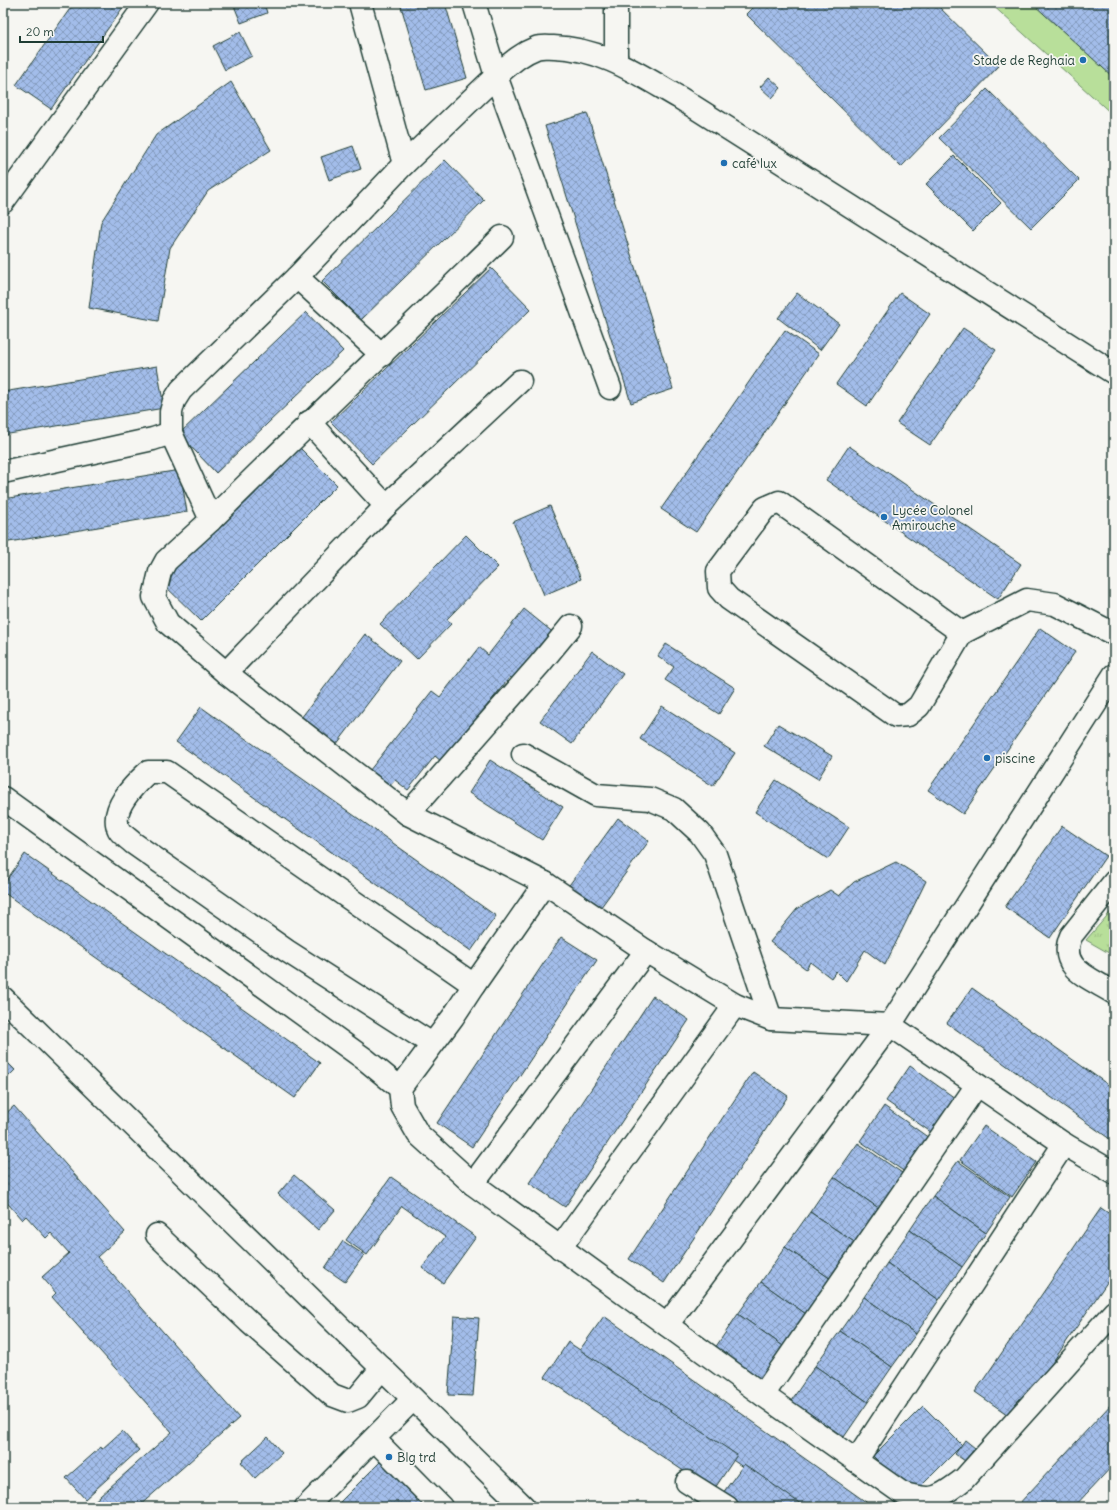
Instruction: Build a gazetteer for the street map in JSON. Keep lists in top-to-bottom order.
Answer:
{
  "places": [
    "Stade de Reghaia",
    "café lux",
    "Lycée Colonel Amirouche",
    "piscine",
    "Blg trd"
  ],
  "scale_bar": "20 m"
}
